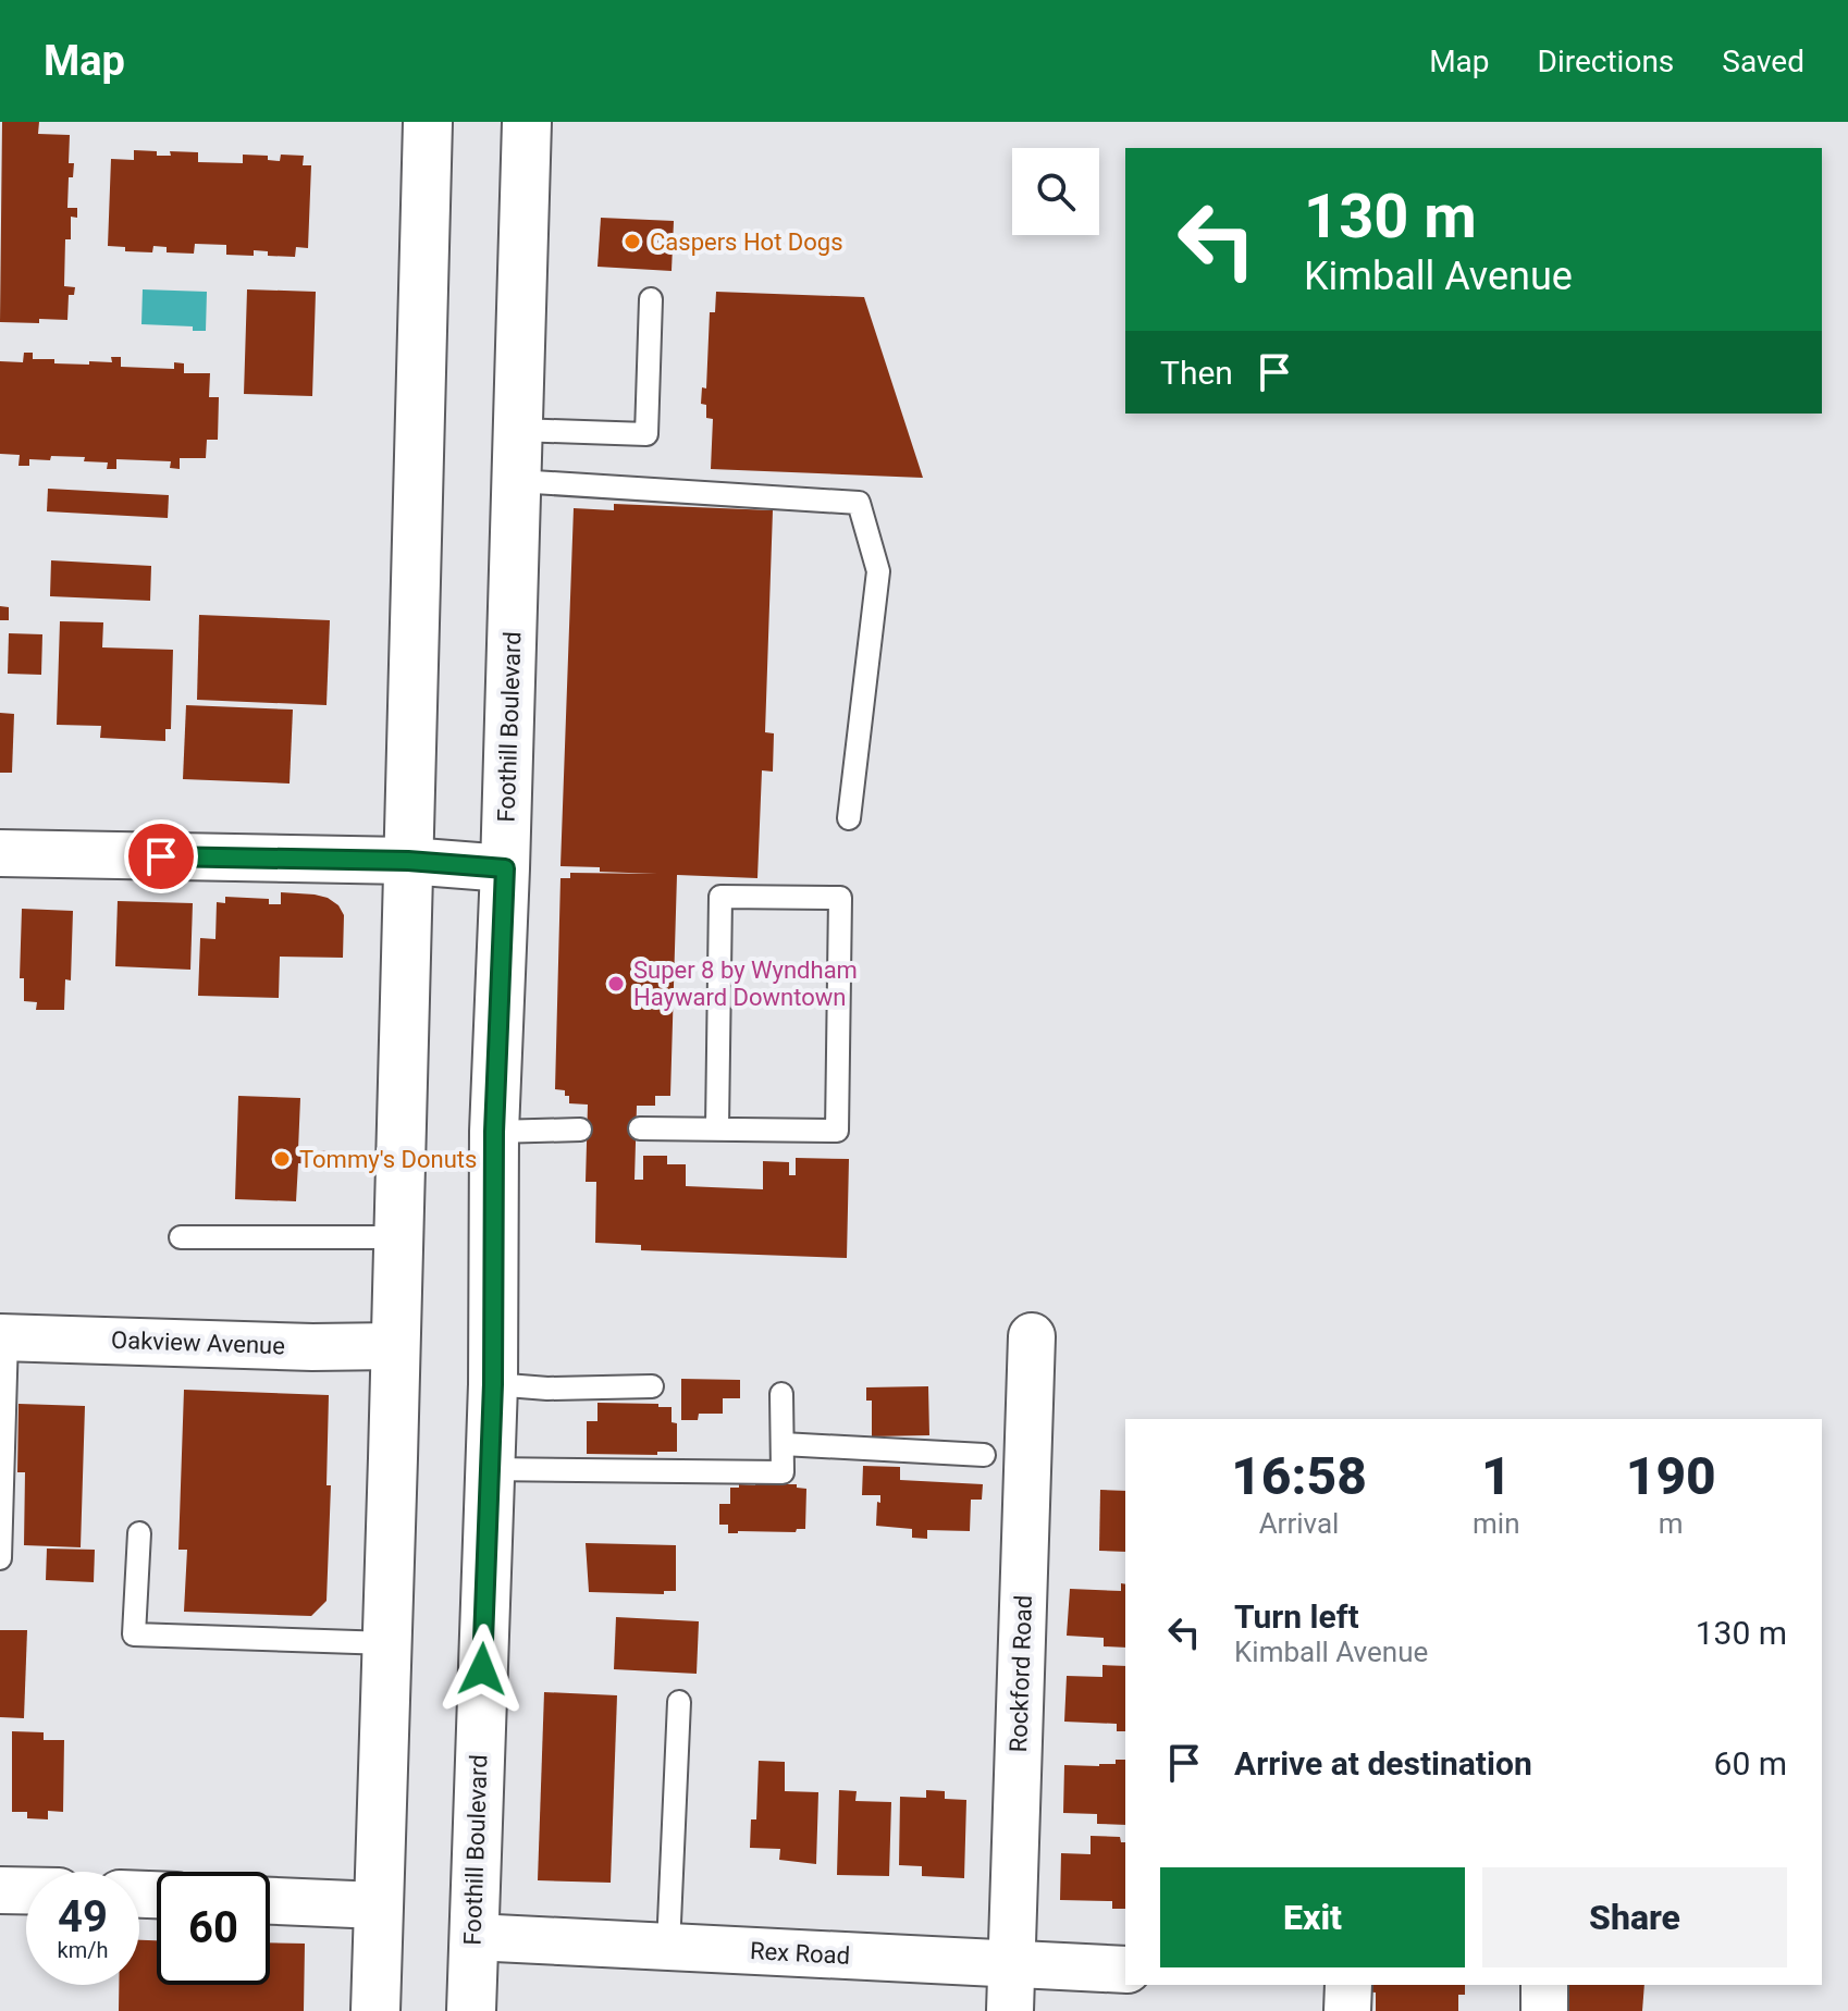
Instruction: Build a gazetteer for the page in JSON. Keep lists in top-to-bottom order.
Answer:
{
  "streets": {
    "main road": ["Foothill Boulevard"],
    "street": ["Oakview Avenue", "Rockford Road", "Rex Road"]
  },
  "crossings": [
    ["Foothill Boulevard", "Rex Road"],
    ["Rockford Road", "Rex Road"]
  ],
  "places": ["Caspers Hot Dogs", "Super 8 by Wyndham Hayward Downtown", "Tommy's Donuts"],
  "page": {
    "header": "Map",
    "nav": ["Map", "Directions", "Saved"],
    "turn": ["130 m", "Kimball Avenue"],
    "then": "Then",
    "eta": [
      "16:58",
      "Arrival",
      "1",
      "min",
      "190",
      "m"
    ],
    "list": [
      {
        "name": "Turn left",
        "note": "Kimball Avenue",
        "value": "130 m"
      },
      {
        "name": "Arrive at destination",
        "value": "60 m"
      }
    ],
    "buttons": ["Exit", "Share"],
    "speed": "49 km/h",
    "limit": "60"
  }
}
